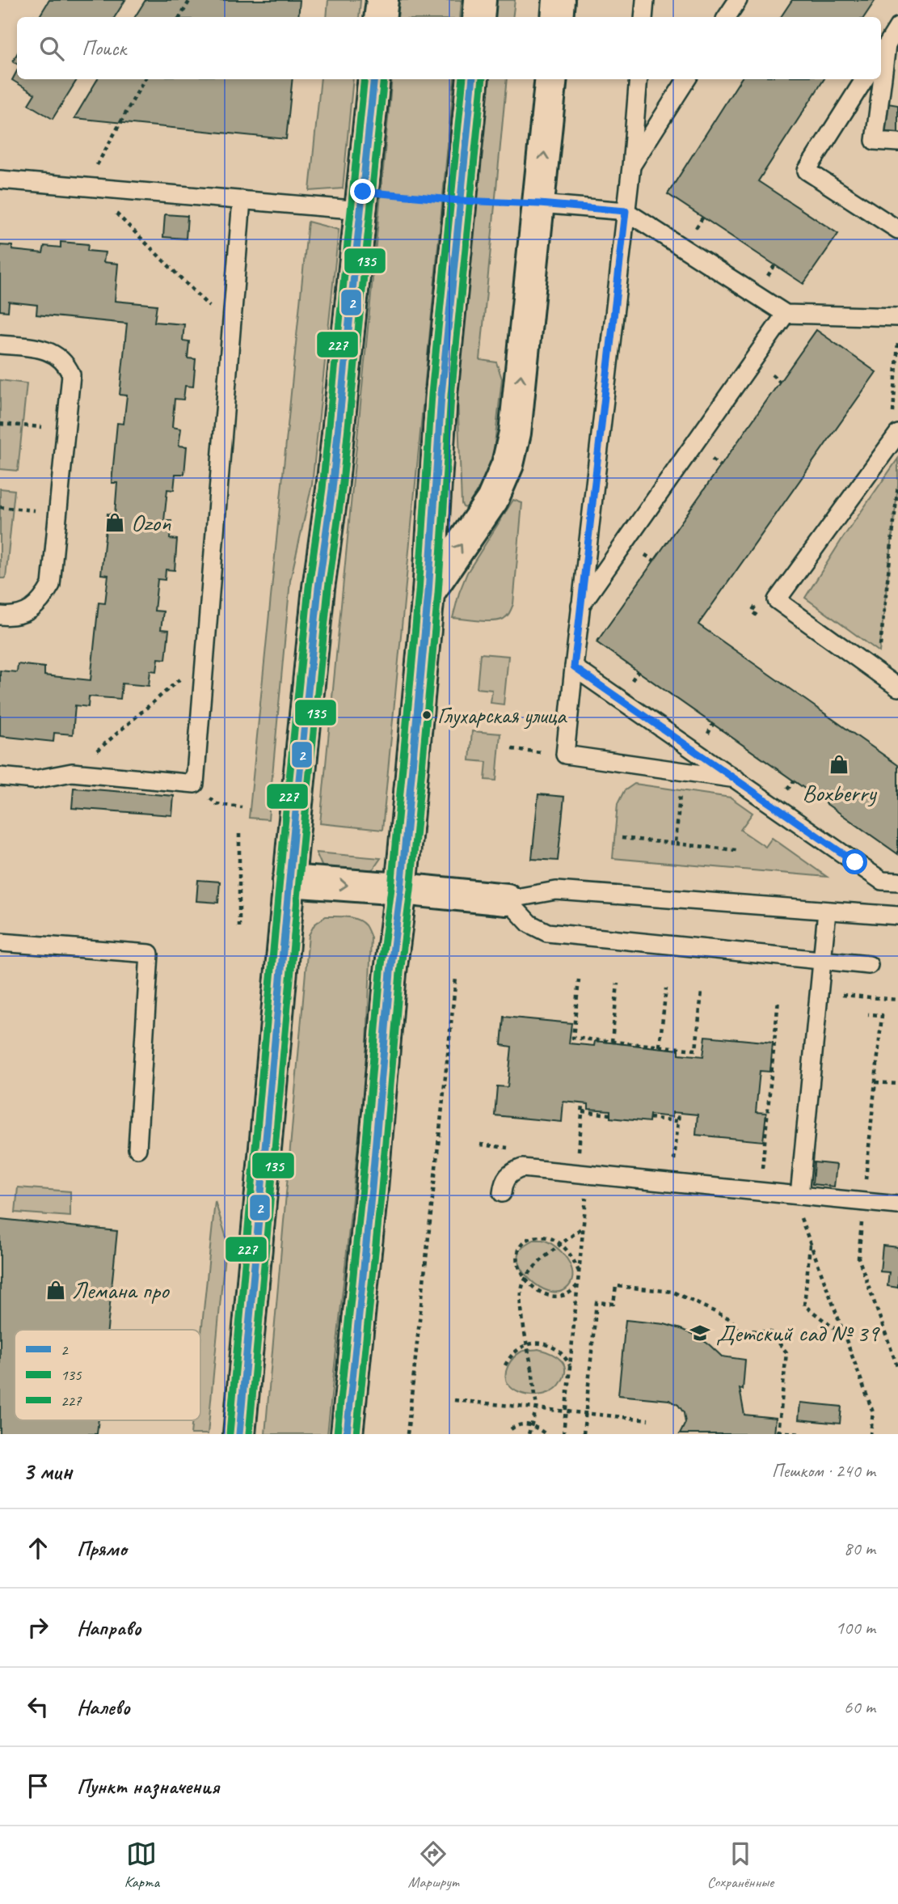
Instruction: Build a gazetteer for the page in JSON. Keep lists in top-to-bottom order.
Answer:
{
  "places": {
    "shop": ["Ozon", "Boxberry", "Лемана про"],
    "other": ["Глухарская улица"],
    "school or university": ["Детский сад № 39"]
  },
  "lines": ["transit line 2", "transit line 135", "transit line 227"],
  "legend": ["2", "135", "227"],
  "page": {
    "search": "Поиск",
    "heading": ["3 мин", "Пешком · 240 m"],
    "list": [
      ["Прямо", "80 m"],
      ["Направо", "100 m"],
      ["Налево", "60 m"],
      "Пункт назначения"
    ],
    "nav": ["Карта", "Маршрут", "Сохранённые"]
  }
}
